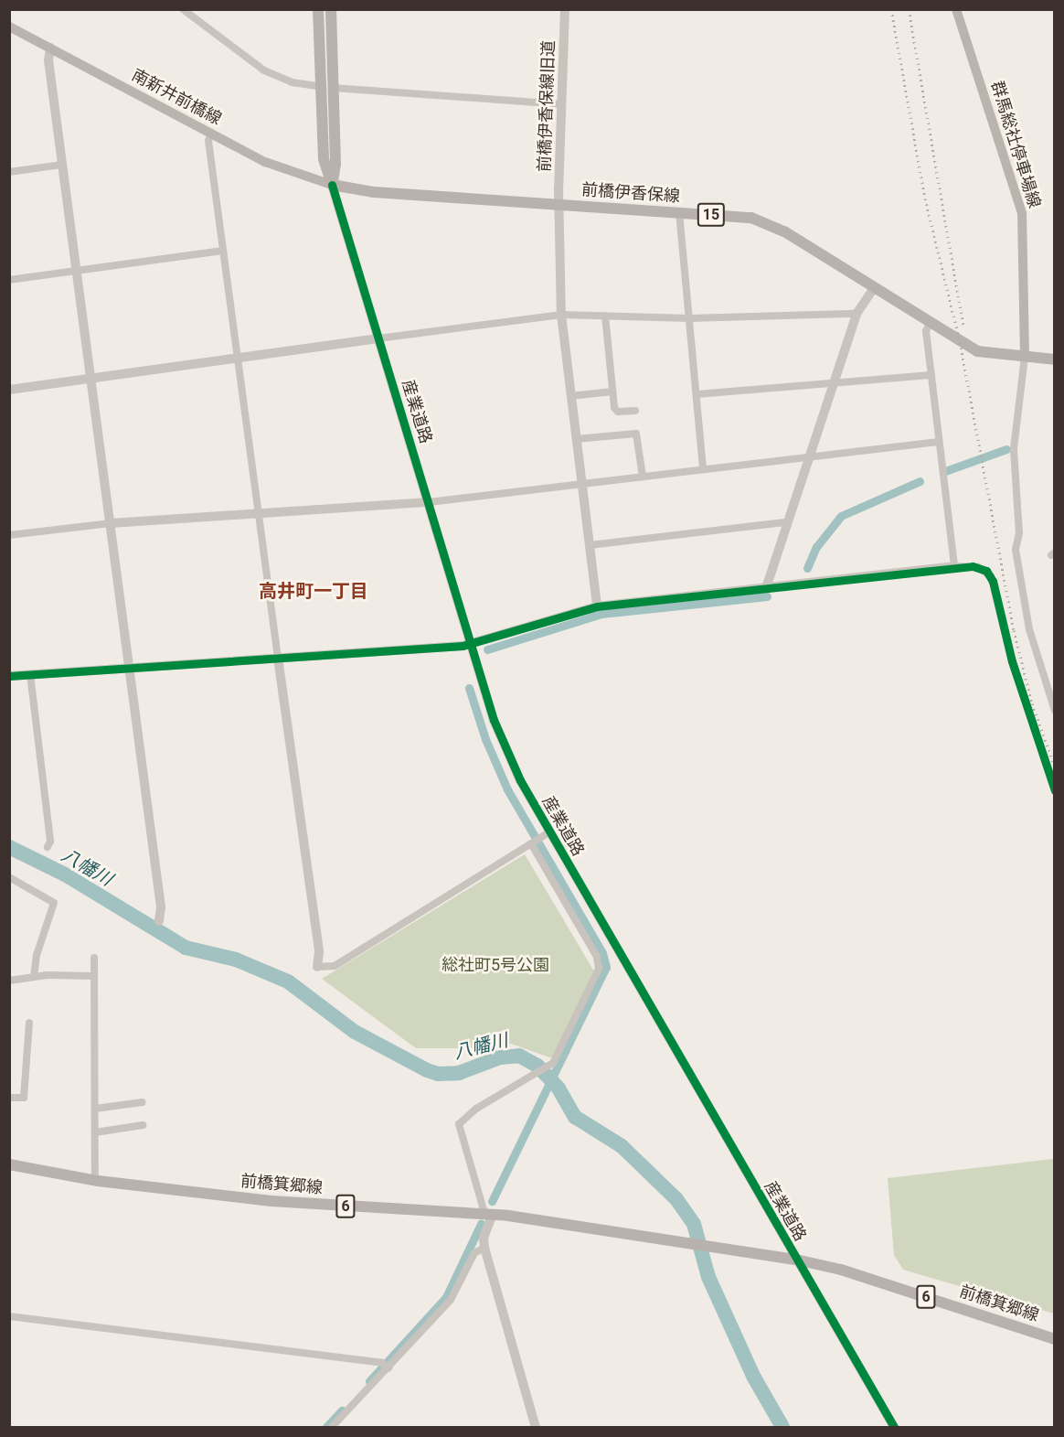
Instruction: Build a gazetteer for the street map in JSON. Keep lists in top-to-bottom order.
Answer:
{
  "streets": {
    "main road": [
      "南新井前橋線",
      "群馬総社停車場線",
      "前橋伊香保線",
      "15",
      "前橋箕郷線",
      "6"
    ],
    "street": ["前橋伊香保線旧道", "産業道路"]
  },
  "crossings": [
    ["南新井前橋線", "前橋伊香保線"],
    ["南新井前橋線", "産業道路"],
    ["前橋伊香保線旧道", "前橋伊香保線"],
    ["群馬総社停車場線", "前橋伊香保線"],
    ["前橋伊香保線", "産業道路"],
    ["産業道路", "前橋箕郷線"]
  ],
  "districts": ["高井町一丁目"],
  "water": ["八幡川"],
  "parks": ["総社町5号公園"]
}
